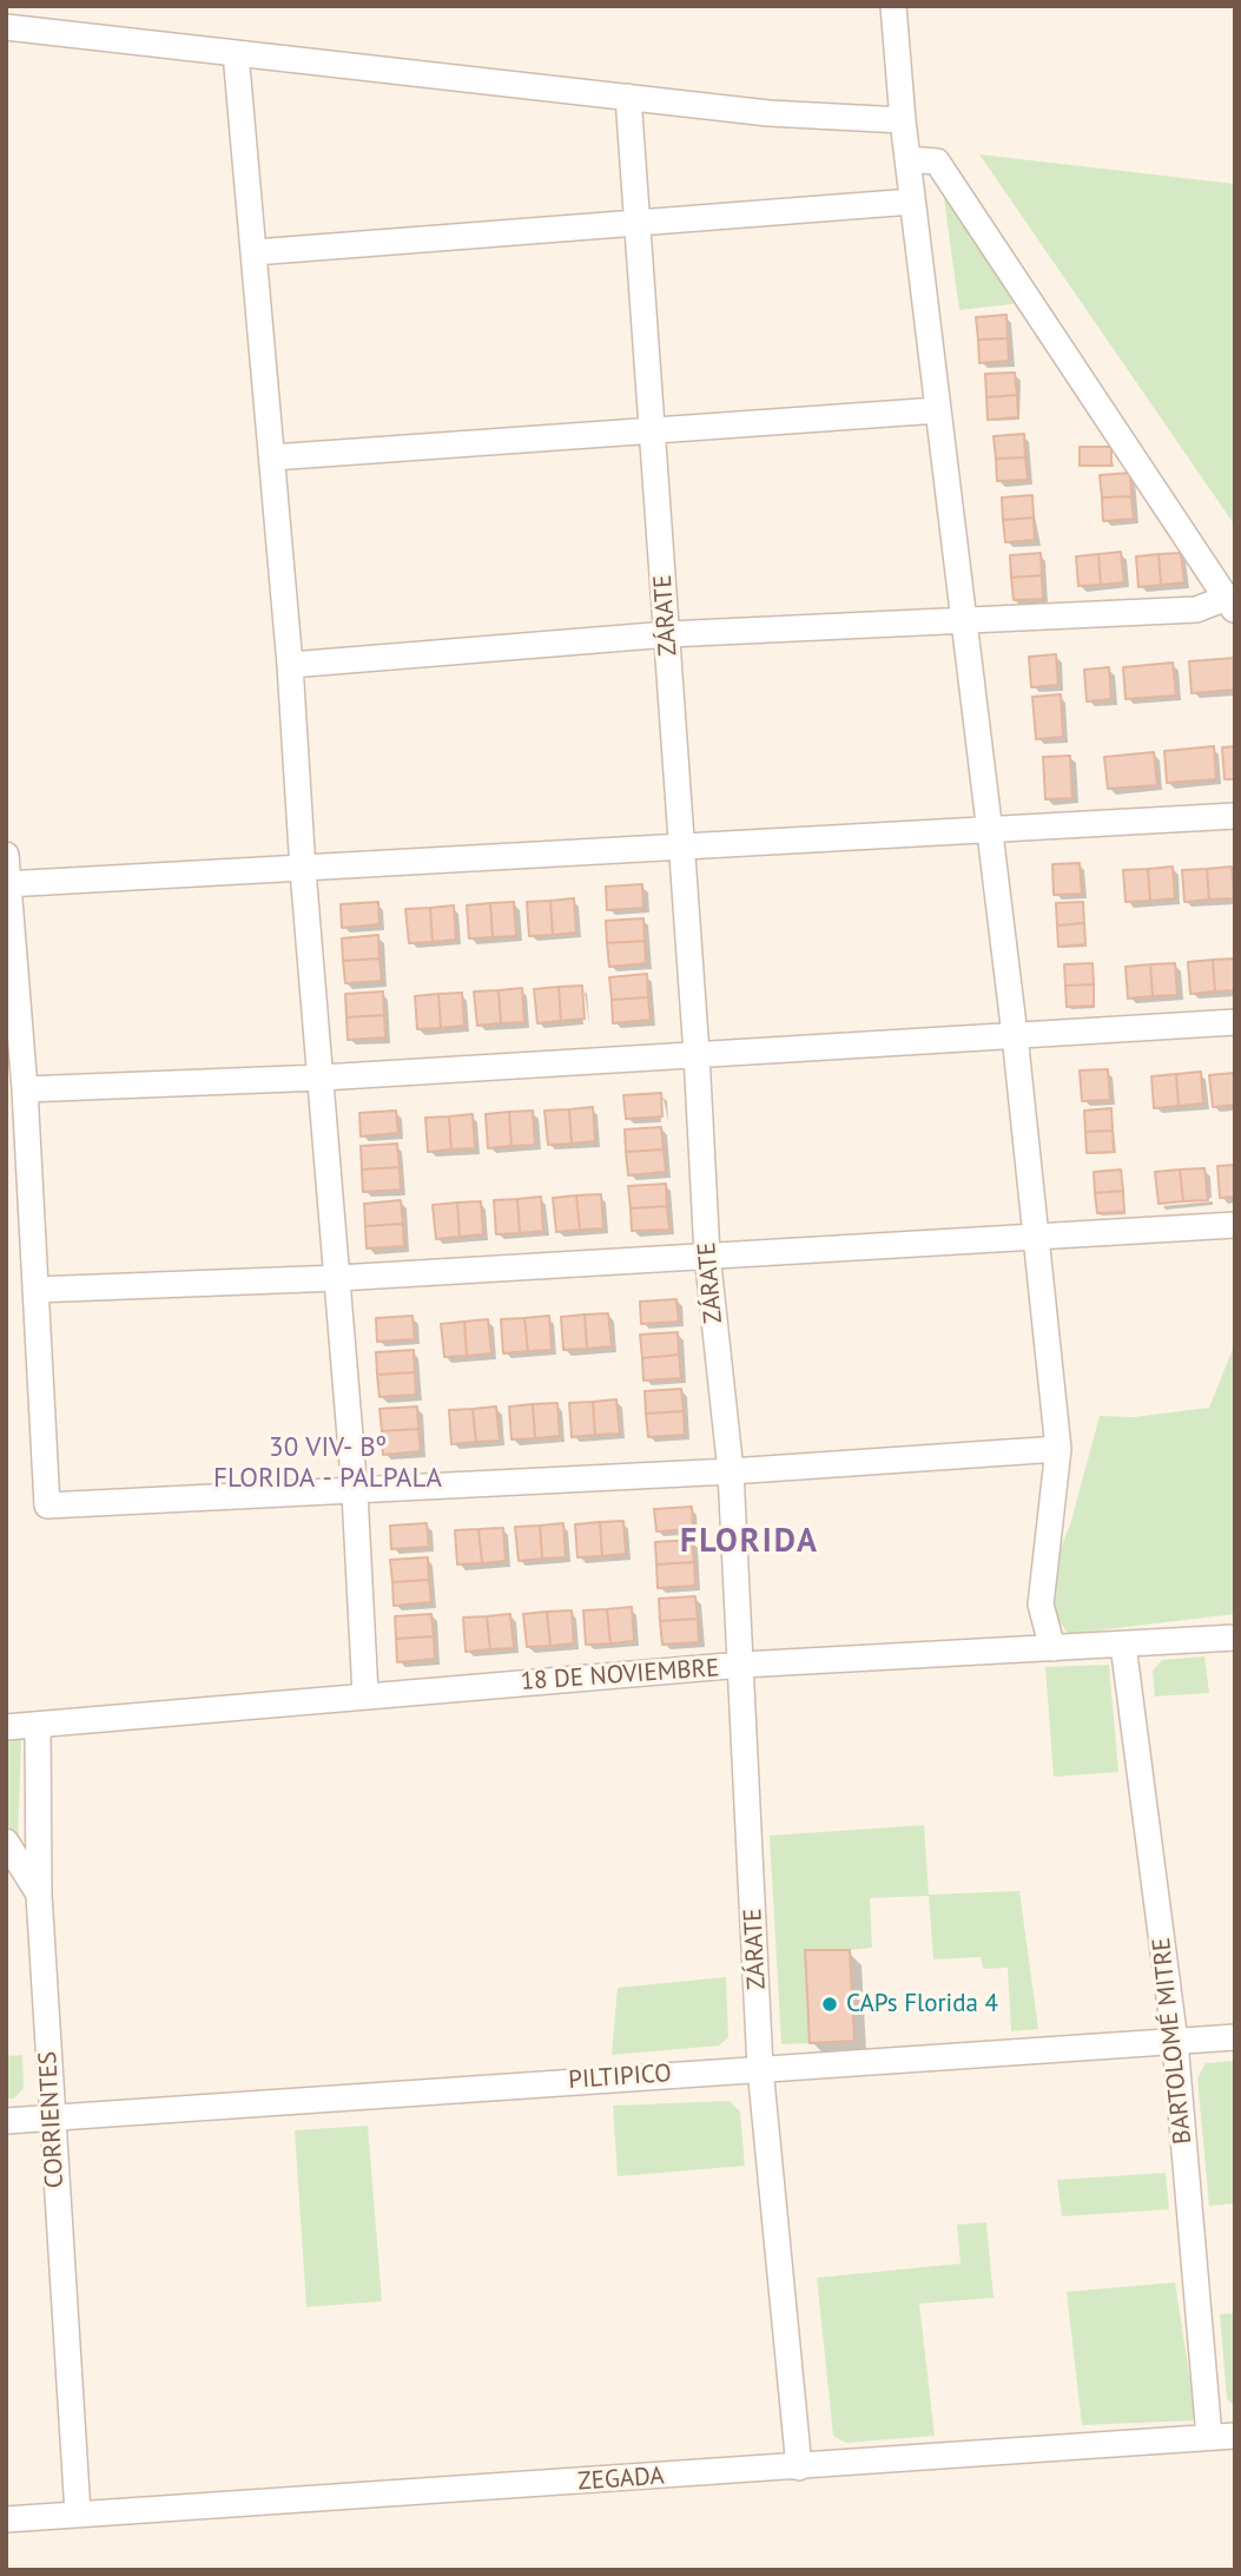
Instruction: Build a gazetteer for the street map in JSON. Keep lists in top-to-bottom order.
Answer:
{
  "streets": {
    "street": [
      "ZÁRATE",
      "18 DE NOVIEMBRE",
      "BARTOLOMÉ MITRE",
      "PILTIPICO",
      "CORRIENTES",
      "ZEGADA"
    ]
  },
  "crossings": [
    ["ZÁRATE", "18 DE NOVIEMBRE"],
    ["ZÁRATE", "PILTIPICO"],
    ["ZÁRATE", "ZEGADA"],
    ["18 DE NOVIEMBRE", "BARTOLOMÉ MITRE"],
    ["18 DE NOVIEMBRE", "CORRIENTES"],
    ["BARTOLOMÉ MITRE", "PILTIPICO"],
    ["BARTOLOMÉ MITRE", "ZEGADA"],
    ["PILTIPICO", "CORRIENTES"],
    ["CORRIENTES", "ZEGADA"]
  ],
  "districts": ["30 VIV- Bº FLORIDA - PALPALA", "FLORIDA"],
  "places": ["CAPs Florida 4"]
}
